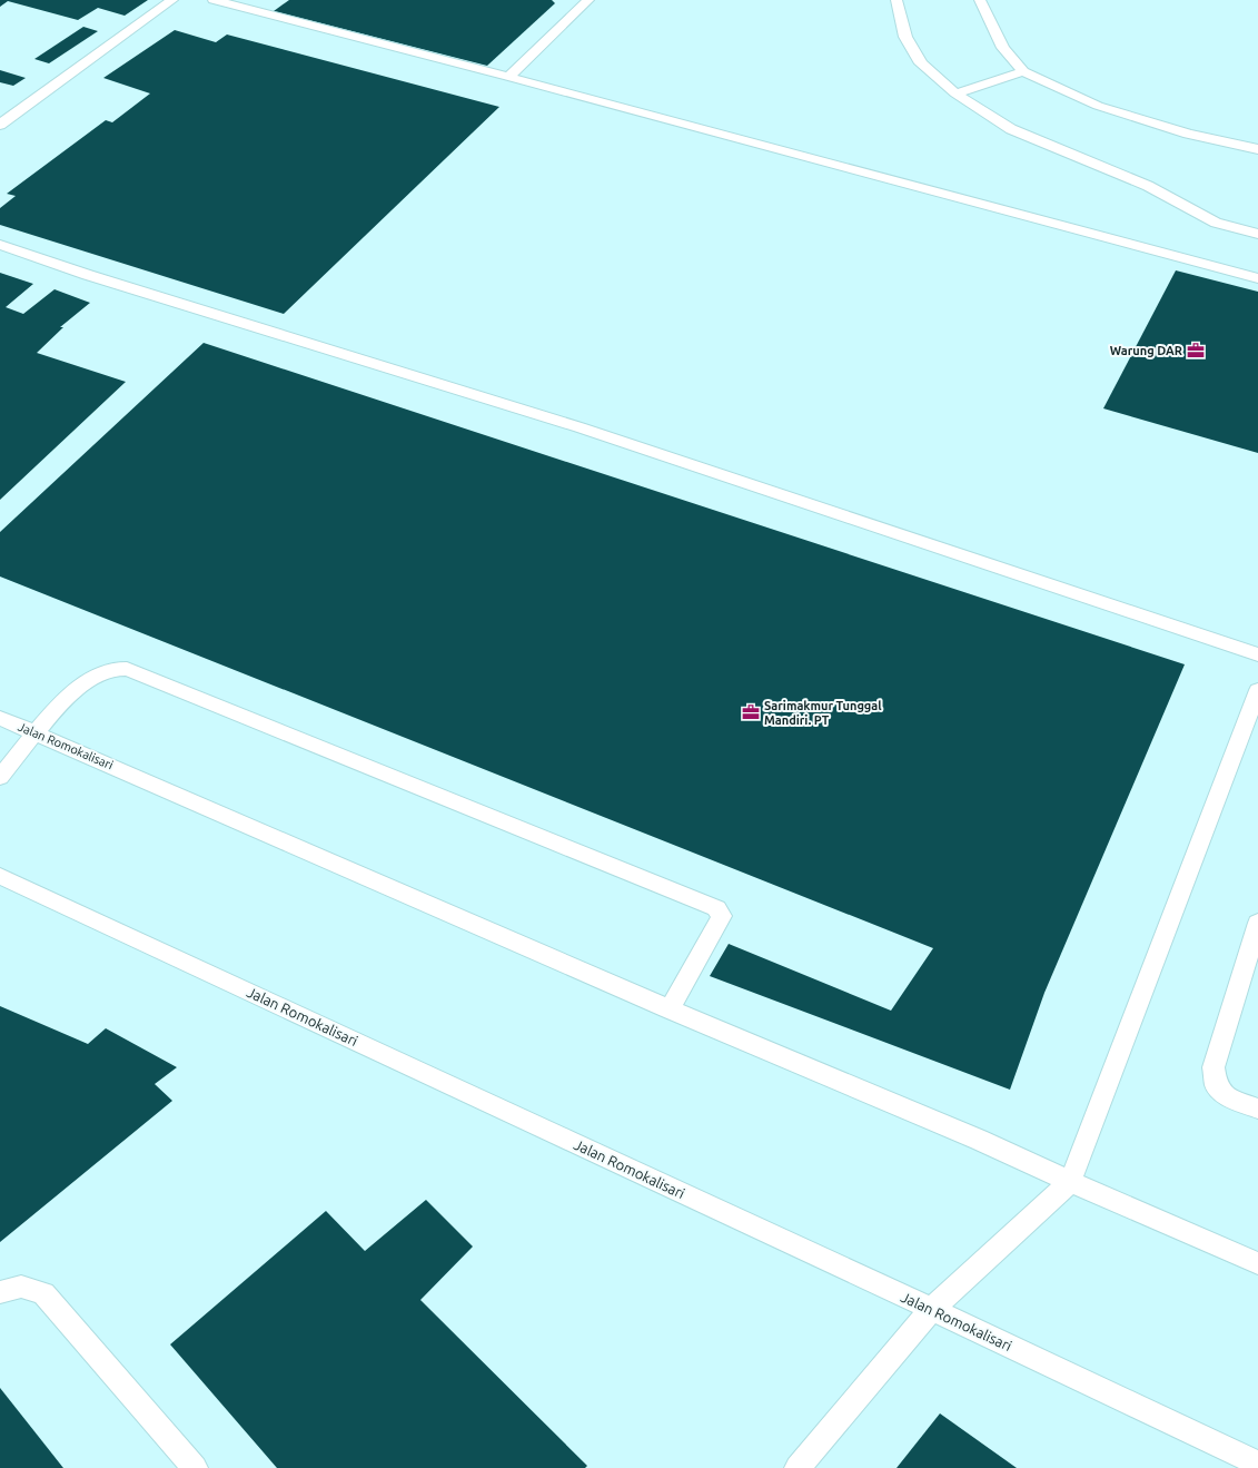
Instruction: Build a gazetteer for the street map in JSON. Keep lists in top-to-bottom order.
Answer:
{
  "streets": {
    "lane": ["Jalan Romokalisari"]
  },
  "places": {
    "office": ["Warung DAR", "Sarimakmur Tunggal Mandiri. PT"]
  }
}
